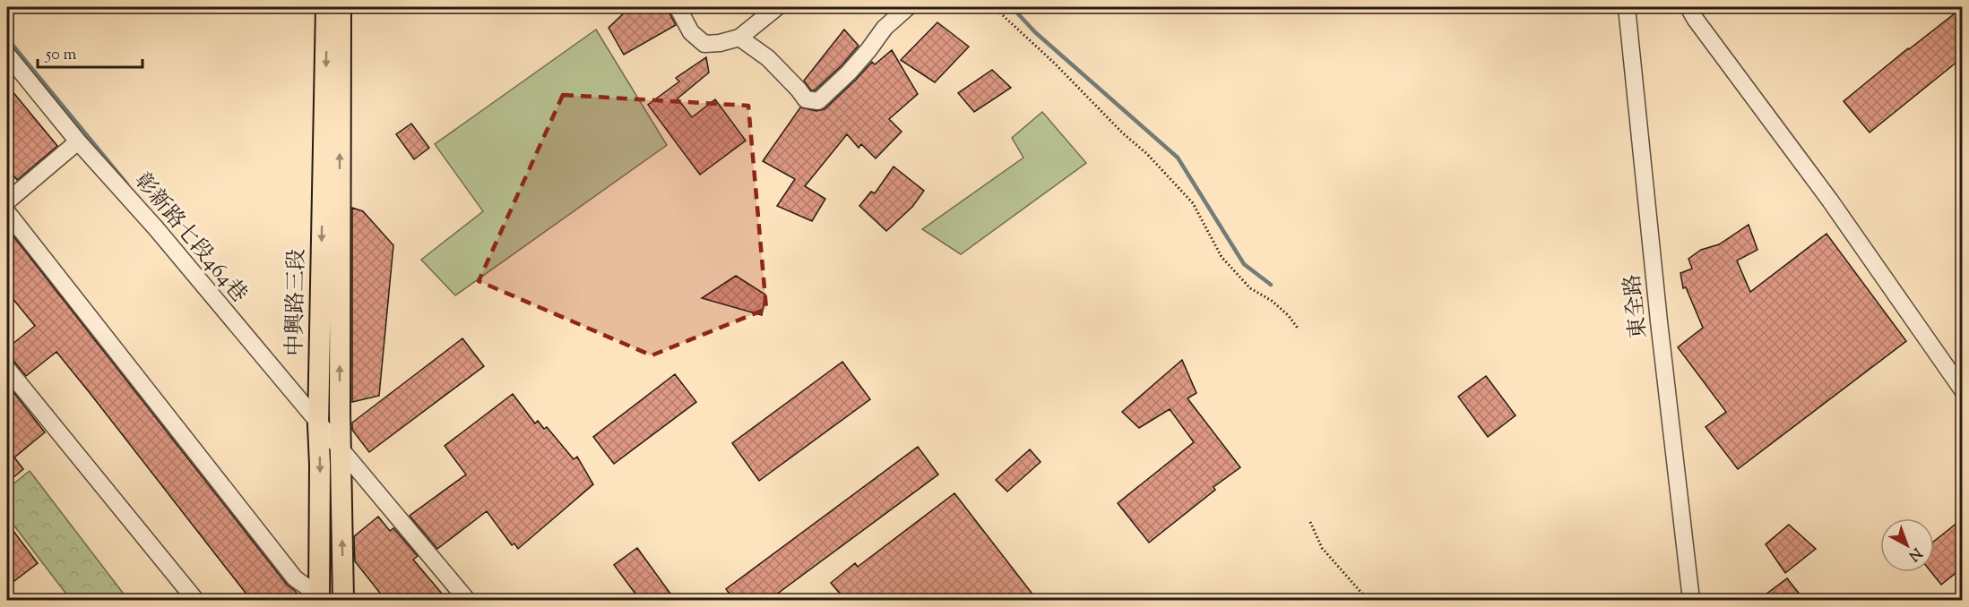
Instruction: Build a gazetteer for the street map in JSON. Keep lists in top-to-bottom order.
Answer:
{
  "streets": {
    "main road": ["中興路三段"],
    "street": ["彰新路七段464巷", "東全路"]
  },
  "crossings": [
    ["彰新路七段464巷", "中興路三段"]
  ],
  "scale_bar": "50 m",
  "north": "bottom right"
}
